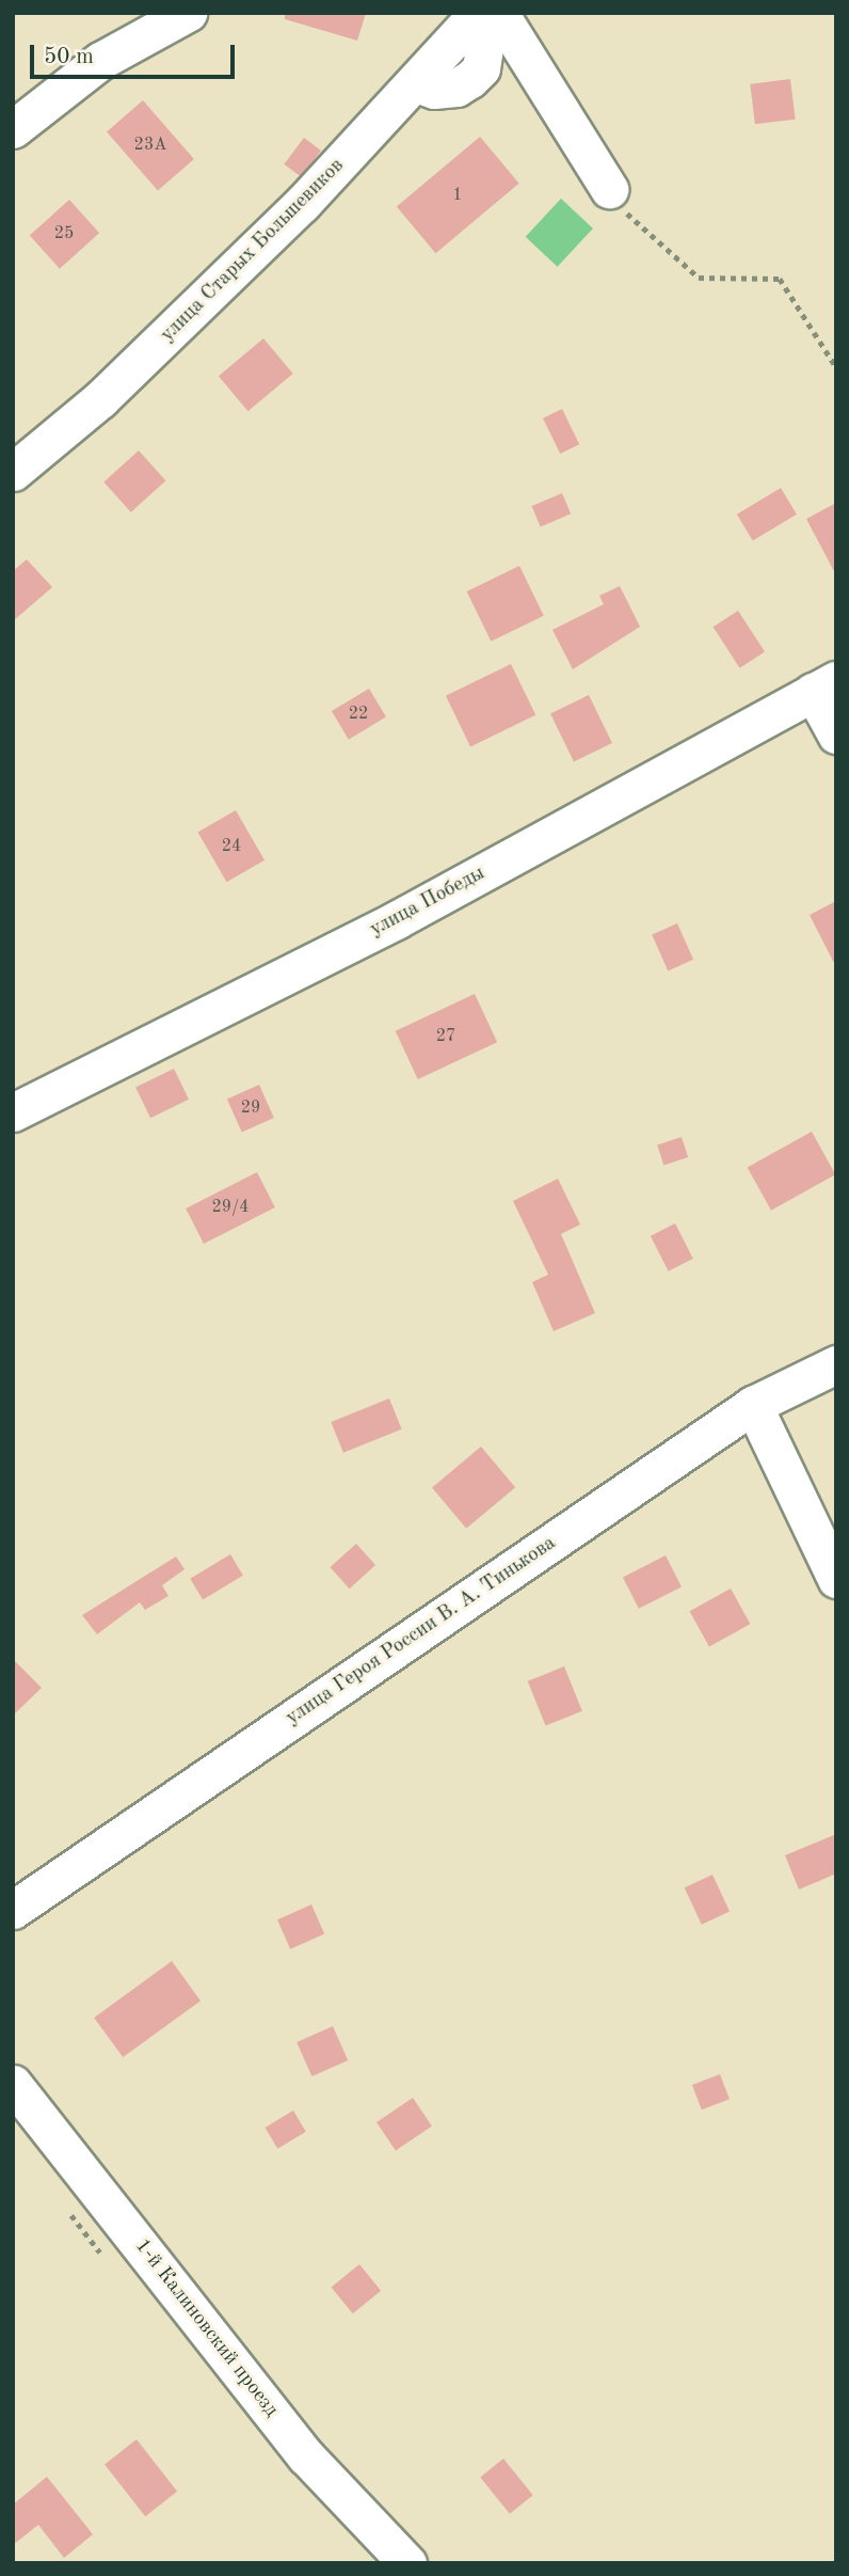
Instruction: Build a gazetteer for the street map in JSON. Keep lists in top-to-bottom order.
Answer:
{
  "streets": {
    "street": [
      "улица Старых Большевиков",
      "улица Победы",
      "улица Героя России В. А. Тинькова",
      "1-й Калиновский проезд"
    ]
  },
  "house_numbers": [
    "23А",
    "1",
    "25",
    "22",
    "24",
    "27",
    "29",
    "29/4"
  ],
  "scale_bar": "50 m"
}
